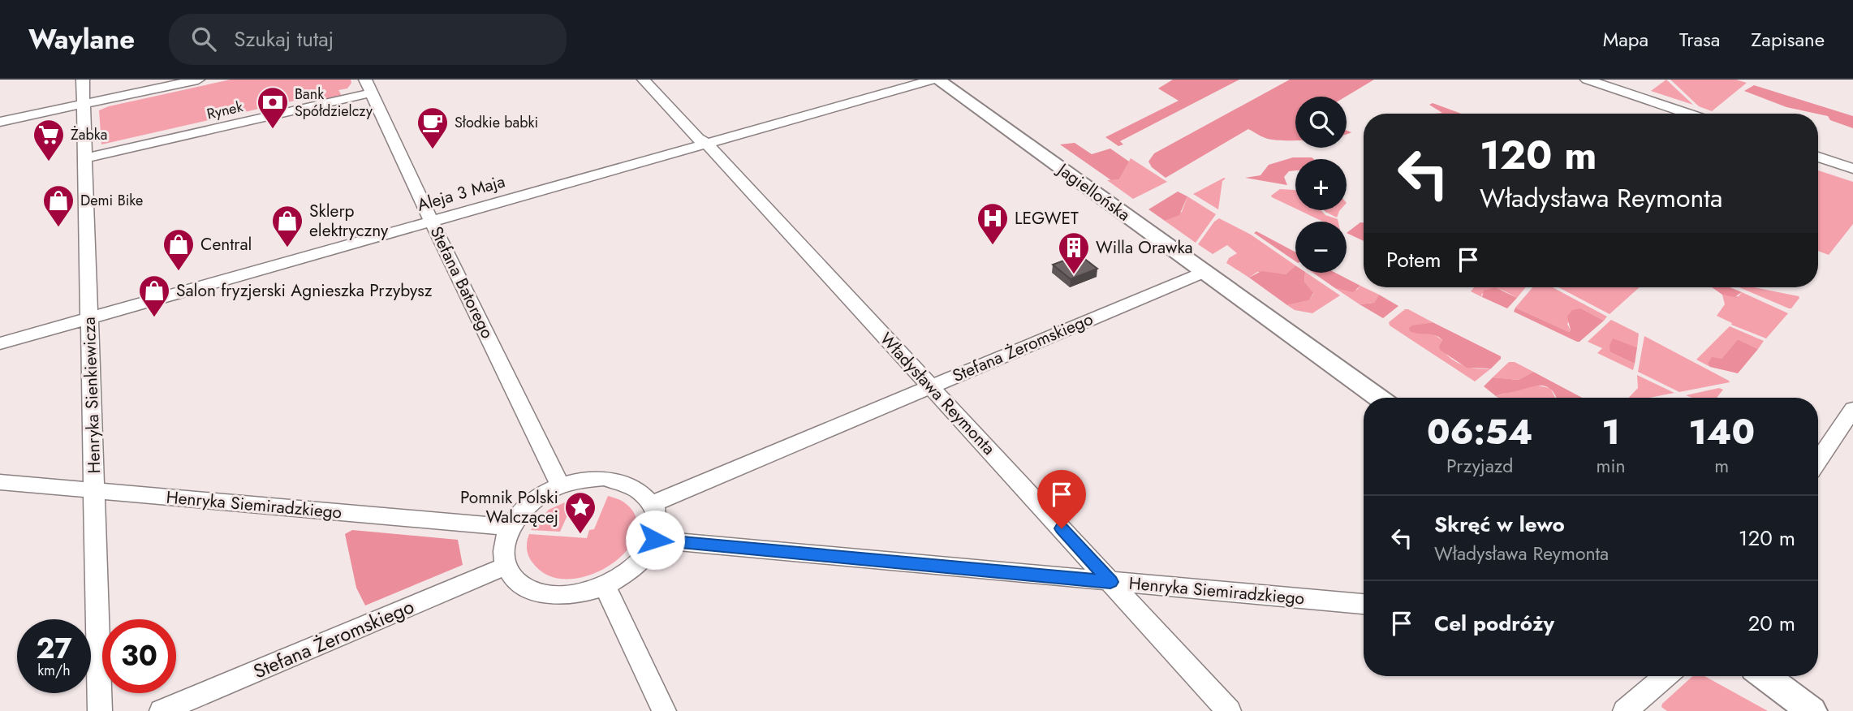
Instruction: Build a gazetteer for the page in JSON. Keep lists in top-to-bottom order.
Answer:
{
  "streets": {
    "street": [
      "Rynek",
      "Jagiellońska",
      "Aleja 3 Maja",
      "Stefana Batorego",
      "Stefana Żeromskiego",
      "Władysława Reymonta",
      "Henryka Sienkiewicza",
      "Henryka Siemiradzkiego"
    ]
  },
  "crossings": [
    ["Rynek", "Stefana Batorego"],
    ["Rynek", "Henryka Sienkiewicza"],
    ["Jagiellońska", "Stefana Żeromskiego"],
    ["Aleja 3 Maja", "Stefana Batorego"],
    ["Aleja 3 Maja", "Władysława Reymonta"],
    ["Aleja 3 Maja", "Henryka Sienkiewicza"],
    ["Stefana Batorego", "Stefana Żeromskiego"],
    ["Stefana Batorego", "Henryka Siemiradzkiego"],
    ["Stefana Żeromskiego", "Władysława Reymonta"],
    ["Stefana Żeromskiego", "Henryka Siemiradzkiego"],
    ["Władysława Reymonta", "Henryka Siemiradzkiego"],
    ["Henryka Sienkiewicza", "Henryka Siemiradzkiego"]
  ],
  "places": {
    "bank": ["Bank Spółdzielczy"],
    "cafe": ["Słodkie babki"],
    "supermarket": ["Żabka"],
    "shop": [
      "Demi Bike",
      "Sklerp elektryczny",
      "Central",
      "Salon fryzjerski Agnieszka Przybysz"
    ],
    "hospital": ["LEGWET"],
    "building": ["Willa Orawka"],
    "place": ["Pomnik Polski Walczącej"]
  },
  "page": {
    "header": "Waylane",
    "search": "Szukaj tutaj",
    "nav": ["Mapa", "Trasa", "Zapisane"],
    "map_buttons": ["+", "−"],
    "turn": ["120 m", "Władysława Reymonta"],
    "then": "Potem",
    "eta": [
      "06:54",
      "Przyjazd",
      "1",
      "min",
      "140",
      "m"
    ],
    "list": [
      {
        "name": "Skręć w lewo",
        "note": "Władysława Reymonta",
        "value": "120 m"
      },
      {
        "name": "Cel podróży",
        "value": "20 m"
      }
    ],
    "speed": "27 km/h",
    "limit": "30"
  }
}
